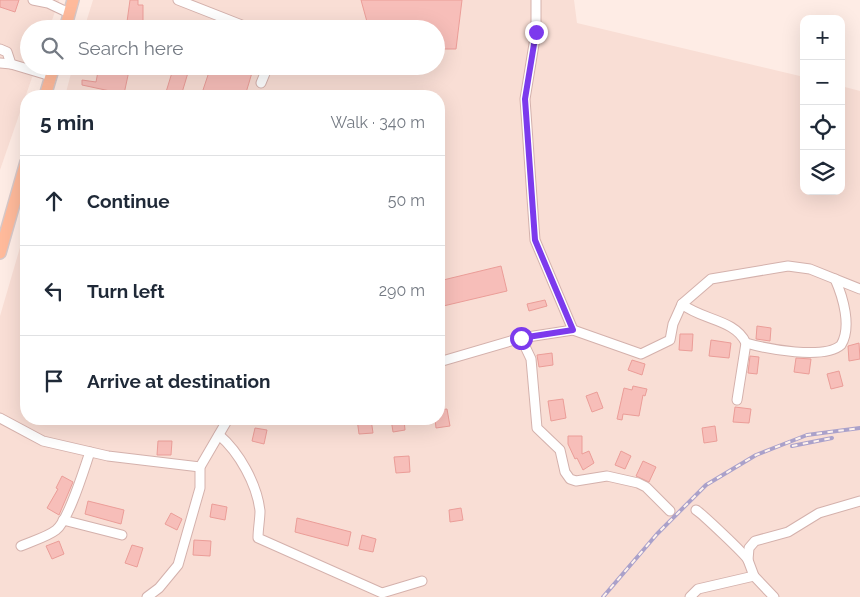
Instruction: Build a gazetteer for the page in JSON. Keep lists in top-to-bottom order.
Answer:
{
  "page": {
    "map_buttons": ["+", "−"],
    "search": "Search here",
    "heading": ["5 min", "Walk · 340 m"],
    "list": [
      ["Continue", "50 m"],
      ["Turn left", "290 m"],
      "Arrive at destination"
    ]
  }
}
